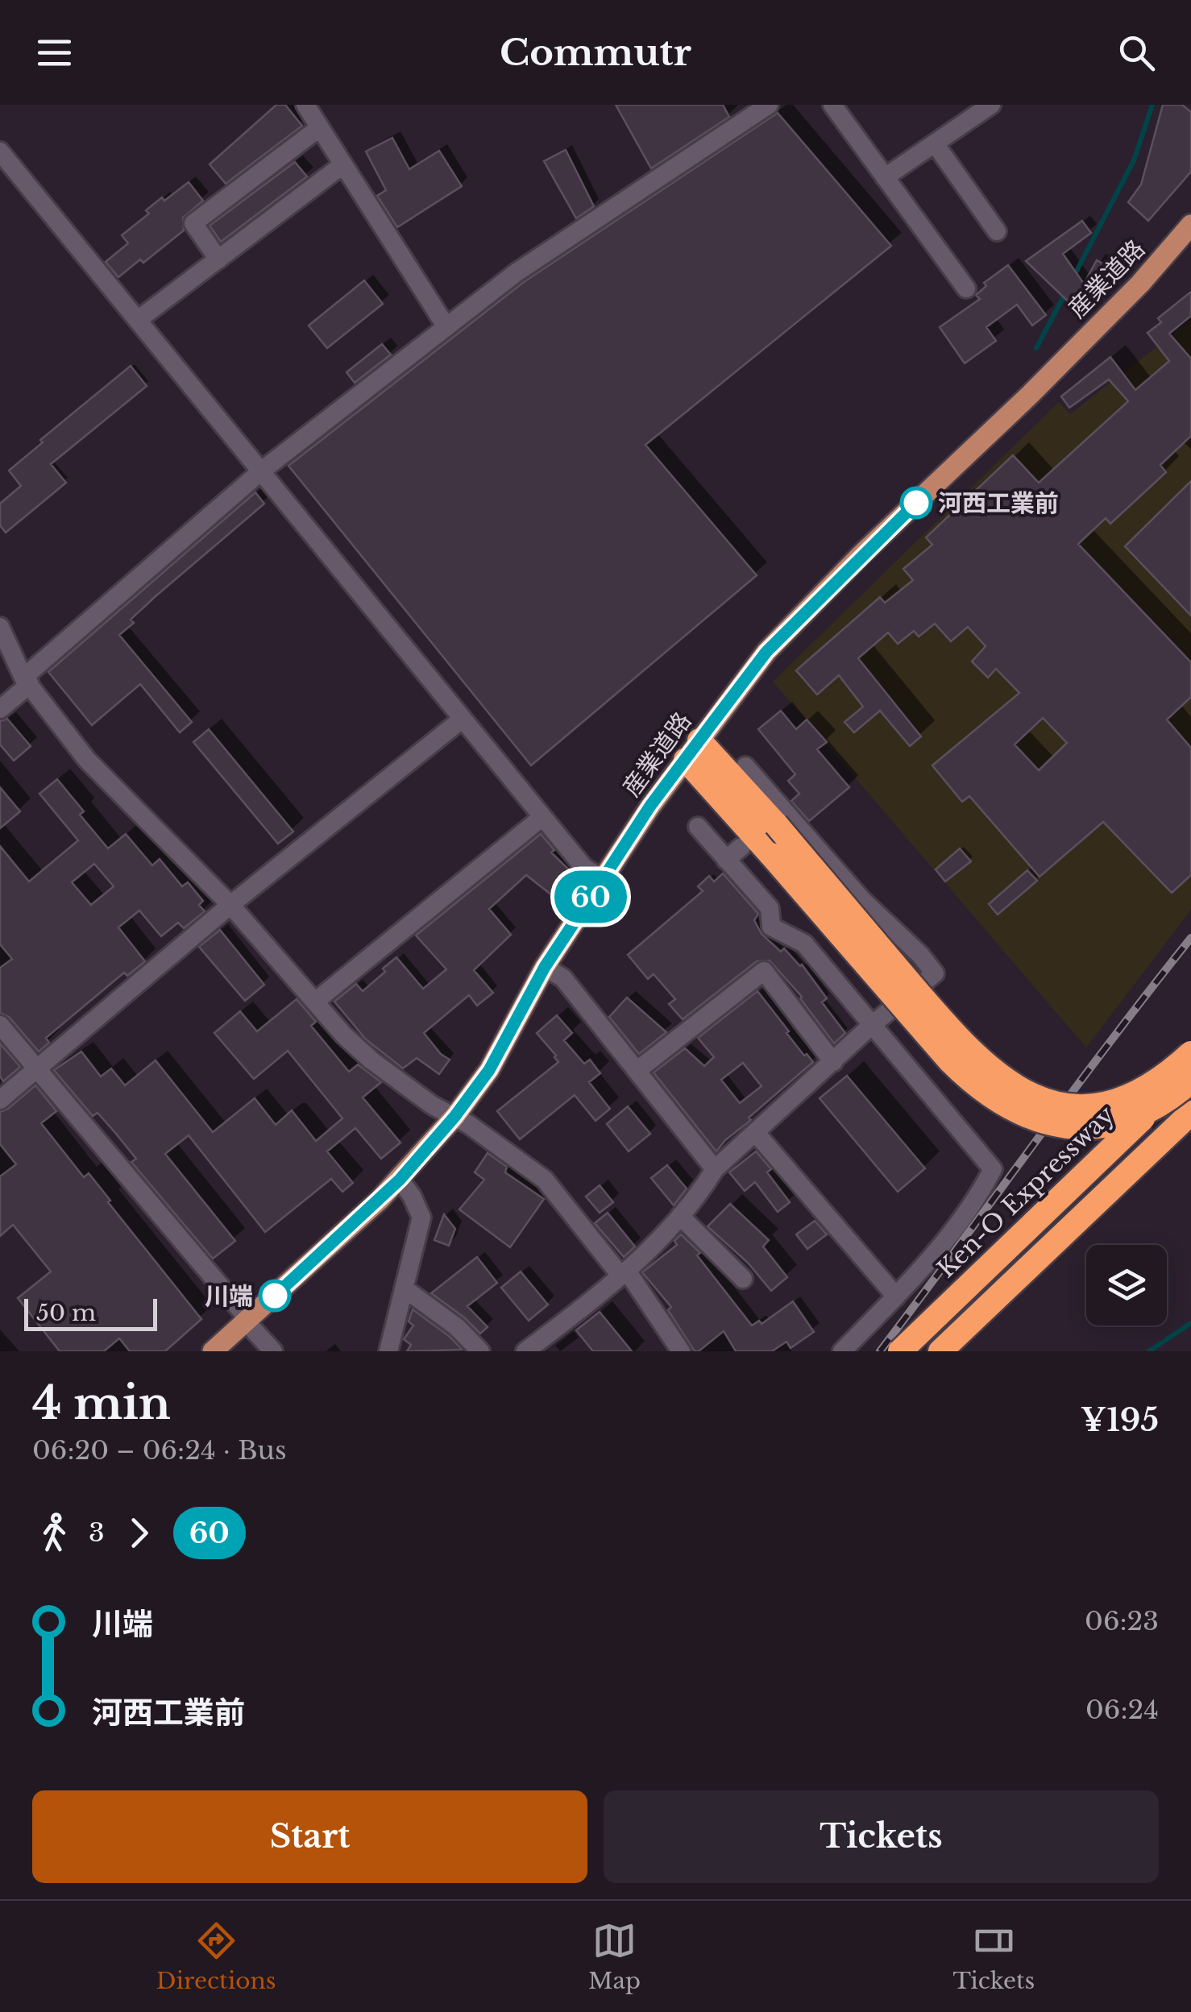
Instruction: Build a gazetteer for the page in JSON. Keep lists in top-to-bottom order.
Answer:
{
  "streets": {
    "highway": ["Ken-O Expressway"],
    "main road": ["産業道路"]
  },
  "places": ["河西工業前", "川端"],
  "lines": ["bus line 60"],
  "scale_bar": "50 m",
  "page": {
    "header": "Commutr",
    "on_map": "60",
    "scale": "50 m",
    "heading": ["4 min", "06:20 – 06:24 · Bus", "¥195"],
    "legs": ["3", "60"],
    "list": [
      {
        "name": "川端",
        "value": "06:23"
      },
      {
        "name": "河西工業前",
        "value": "06:24"
      }
    ],
    "buttons": ["Start", "Tickets"],
    "tabs": ["Directions", "Map", "Tickets"]
  }
}
